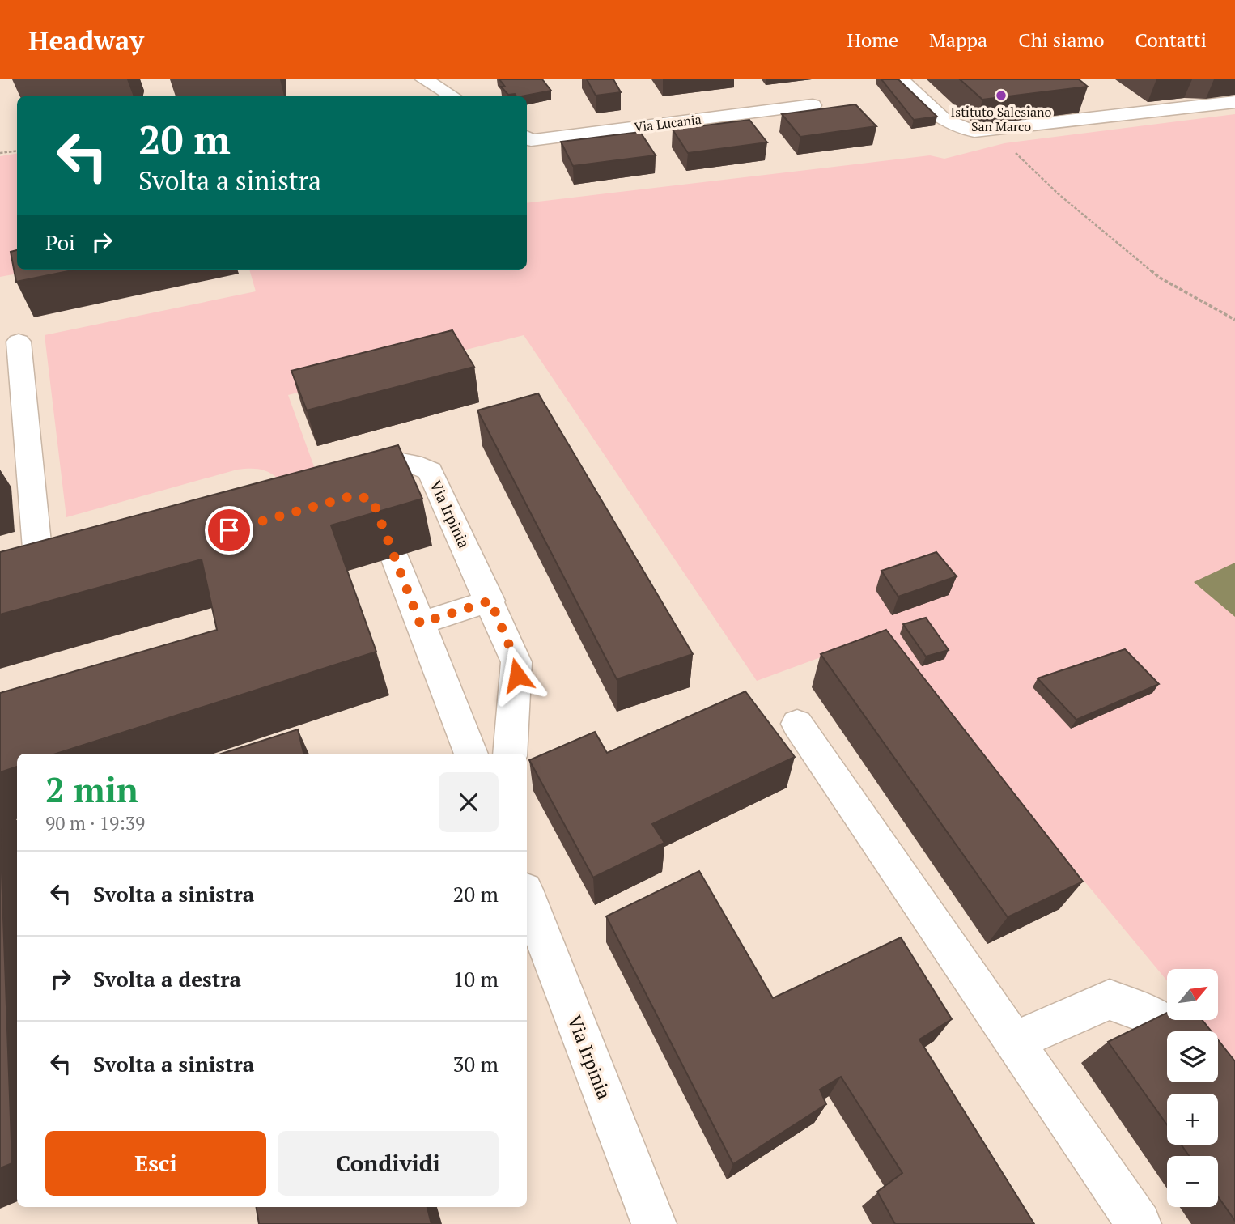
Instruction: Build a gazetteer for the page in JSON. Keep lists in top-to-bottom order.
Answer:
{
  "streets": {
    "street": ["Via Lucania", "Via Irpinia"]
  },
  "places": ["Istituto Salesiano San Marco"],
  "north": "top right",
  "page": {
    "header": "Headway",
    "nav": [
      "Home",
      "Mappa",
      "Chi siamo",
      "Contatti"
    ],
    "turn": ["20 m", "Svolta a sinistra"],
    "then": "Poi",
    "heading": ["2 min", "90 m · 19:39"],
    "list": [
      {
        "name": "Svolta a sinistra",
        "value": "20 m"
      },
      {
        "name": "Svolta a destra",
        "value": "10 m"
      },
      {
        "name": "Svolta a sinistra",
        "value": "30 m"
      }
    ],
    "map_buttons": ["+", "−"],
    "buttons": ["Esci", "Condividi"]
  }
}
